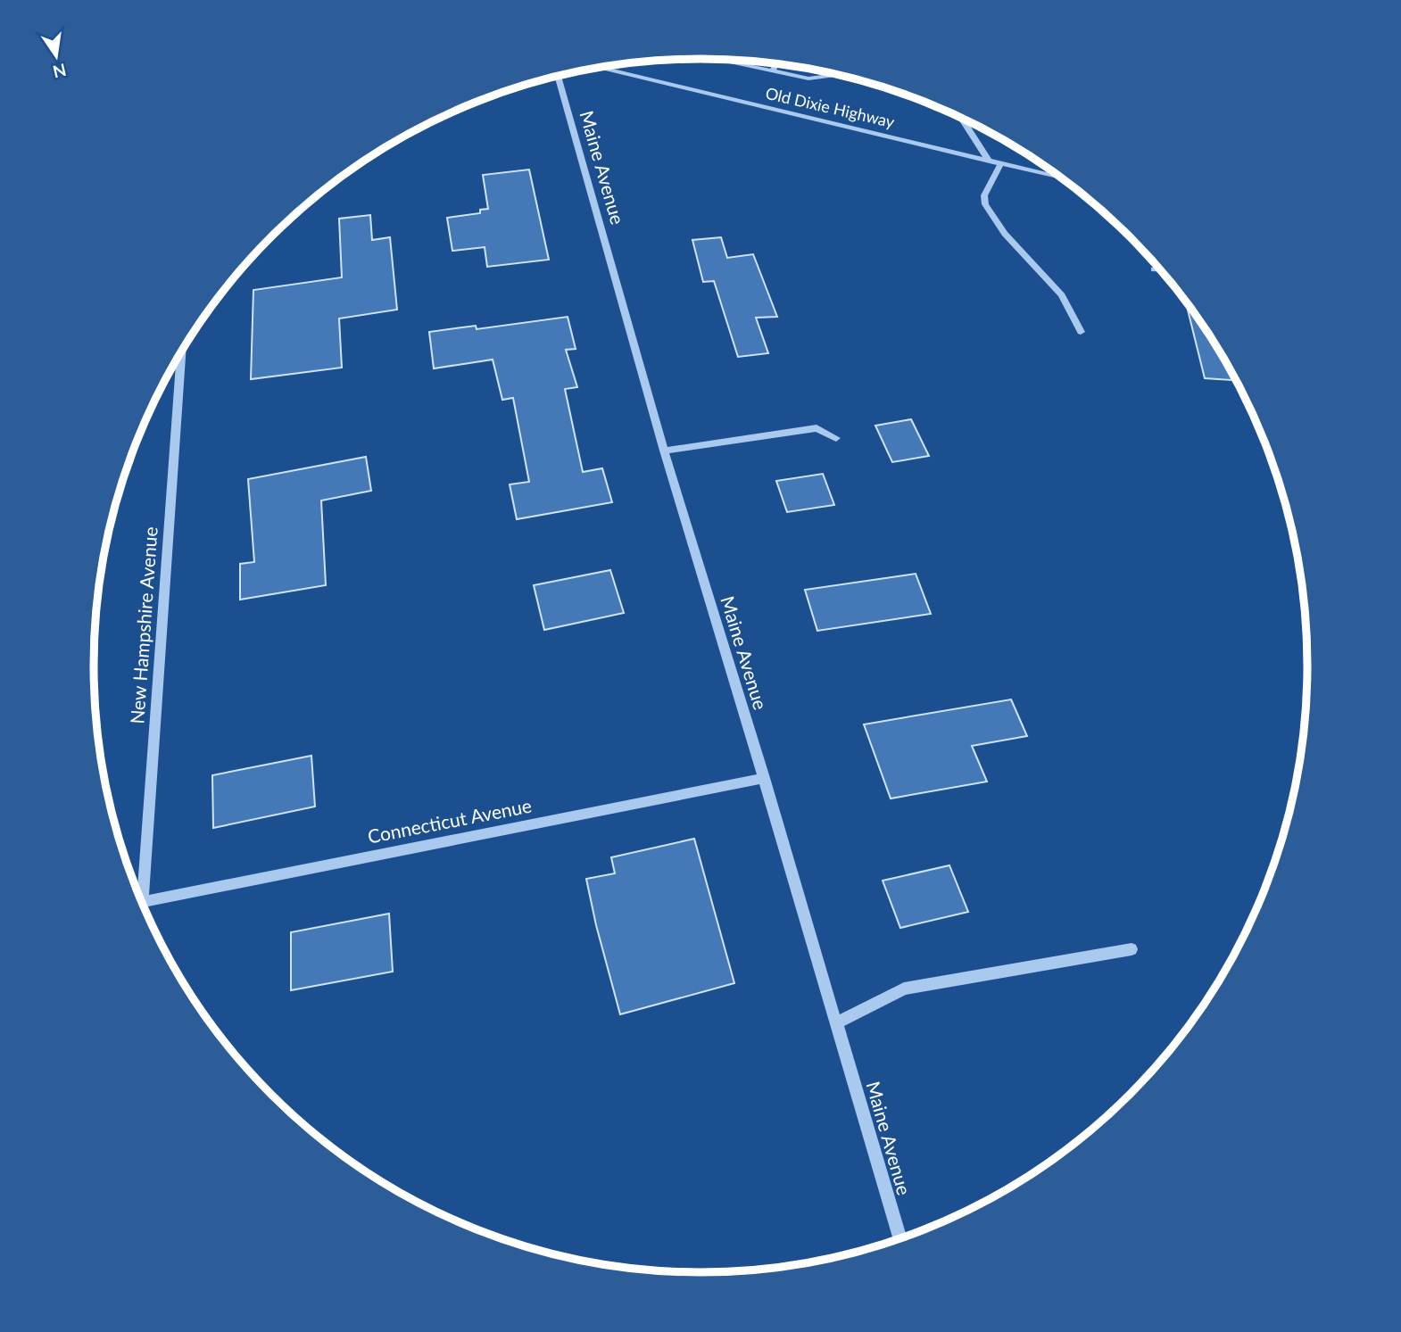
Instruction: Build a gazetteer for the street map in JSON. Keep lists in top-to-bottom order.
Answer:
{
  "streets": {
    "street": [
      "Old Dixie Highway",
      "Maine Avenue",
      "New Hampshire Avenue",
      "Connecticut Avenue"
    ]
  },
  "crossings": [
    ["Maine Avenue", "Connecticut Avenue"],
    ["New Hampshire Avenue", "Connecticut Avenue"]
  ],
  "north": "bottom"
}
